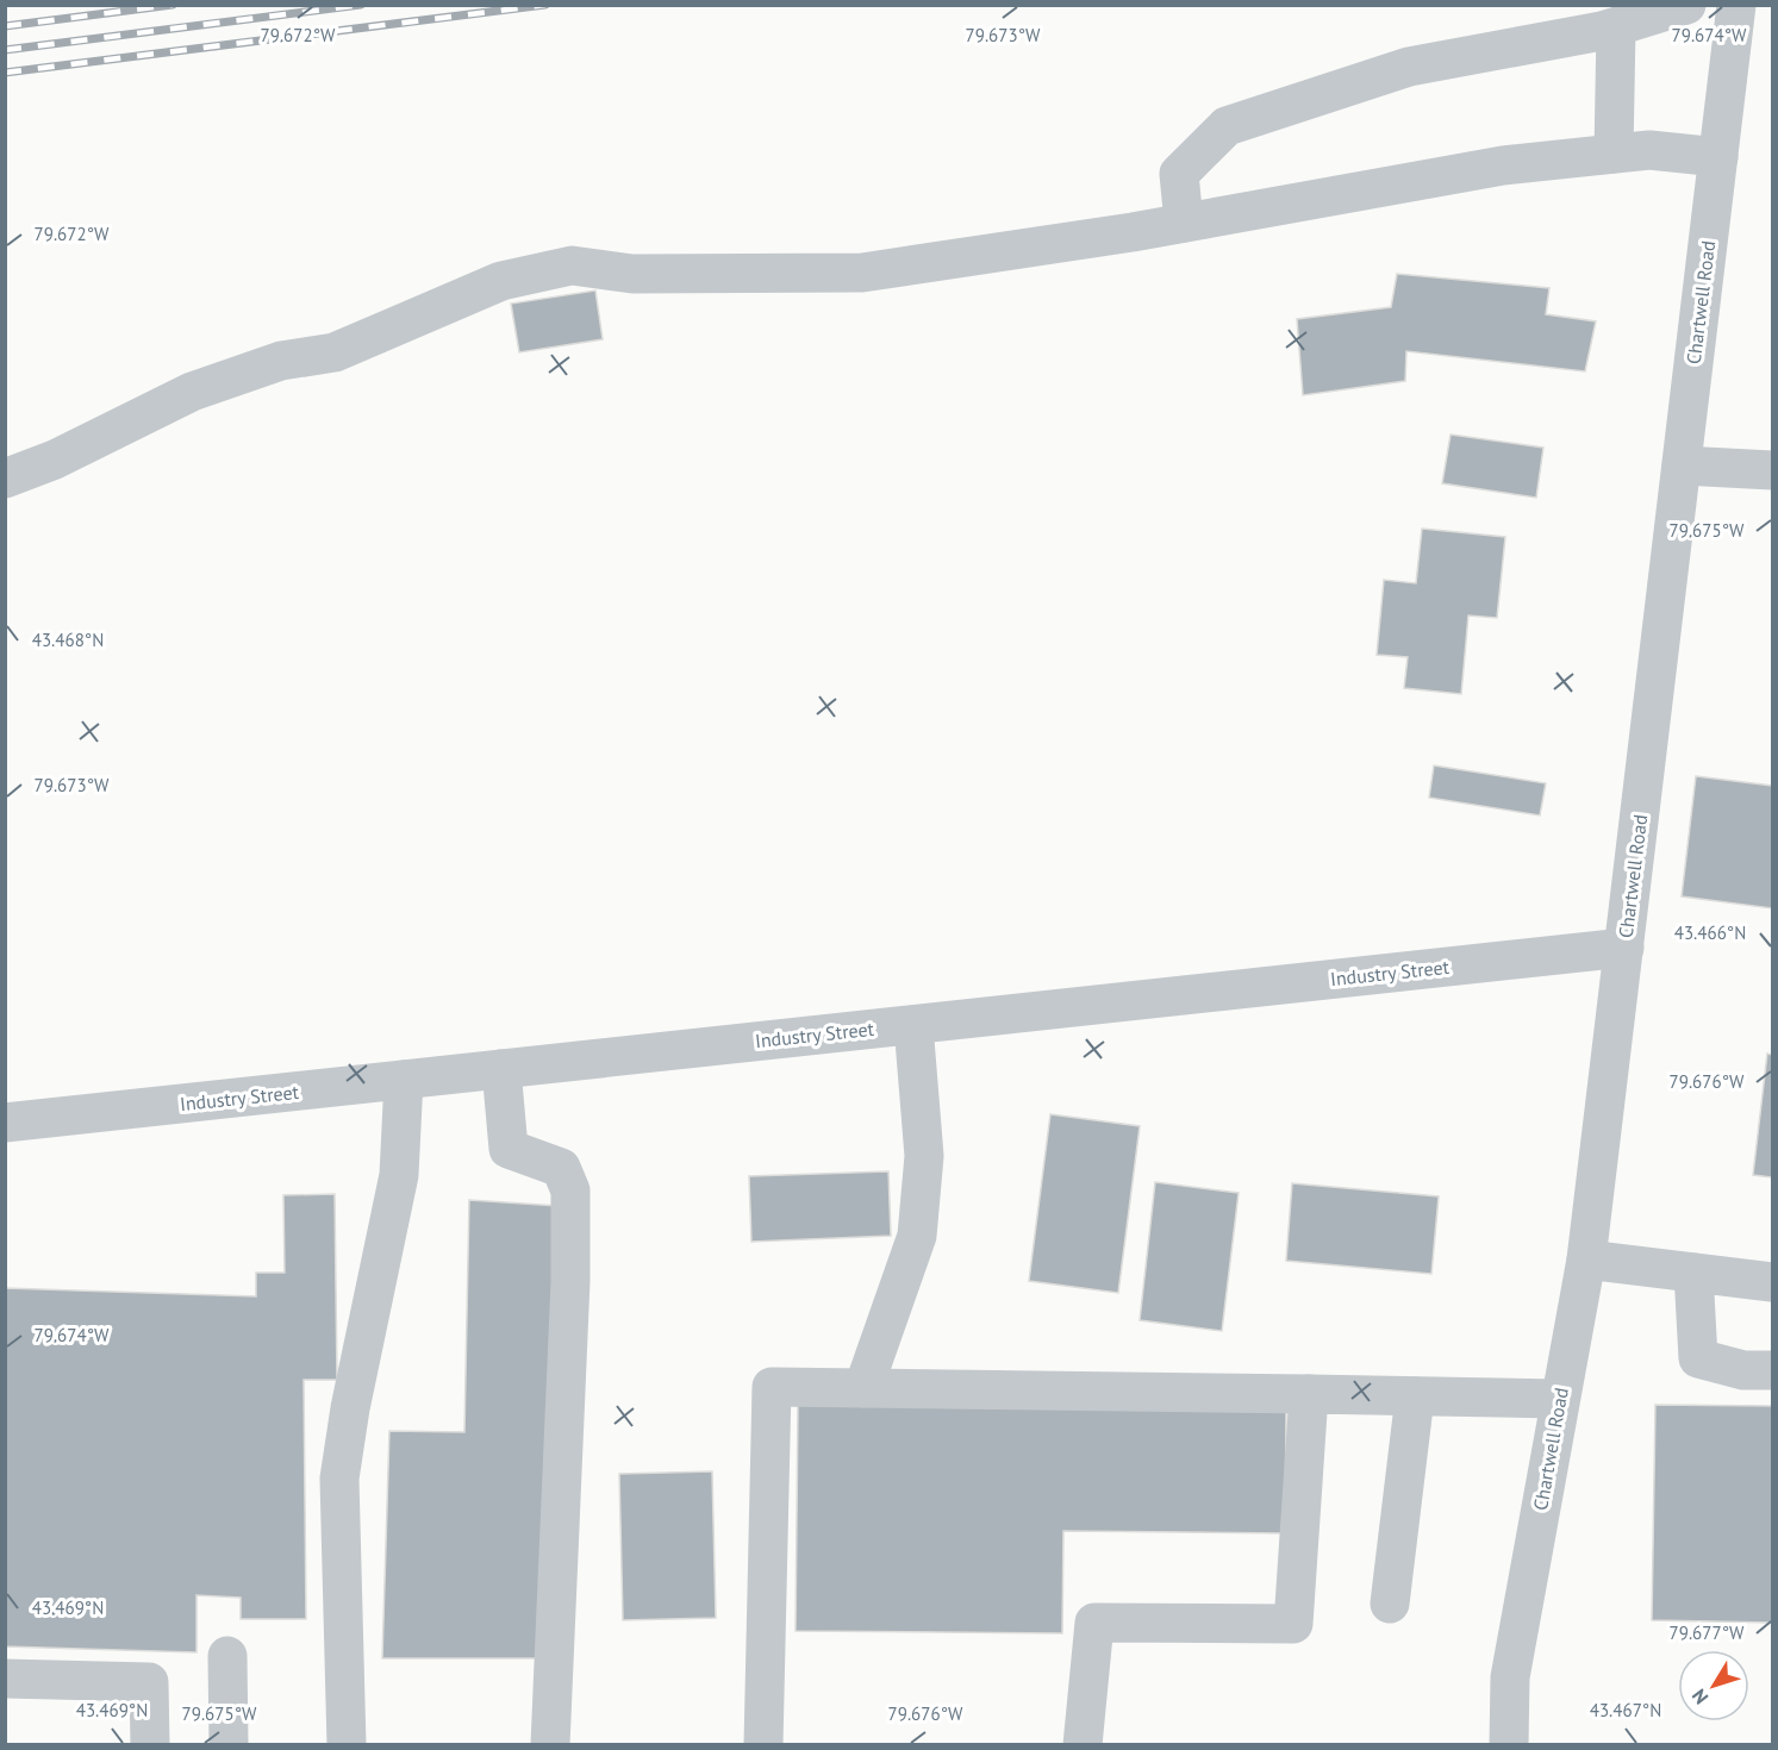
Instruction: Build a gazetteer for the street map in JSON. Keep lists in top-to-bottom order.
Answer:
{
  "streets": {
    "street": ["Chartwell Road", "Industry Street"]
  },
  "crossings": [
    ["Chartwell Road", "Industry Street"]
  ],
  "north": "bottom left",
  "coordinates": [
    "79.673°W",
    "79.674°W",
    "79.672°W",
    "79.675°W",
    "43.468°N",
    "43.466°N",
    "79.676°W",
    "43.469°N",
    "79.677°W",
    "43.467°N"
  ]
}
